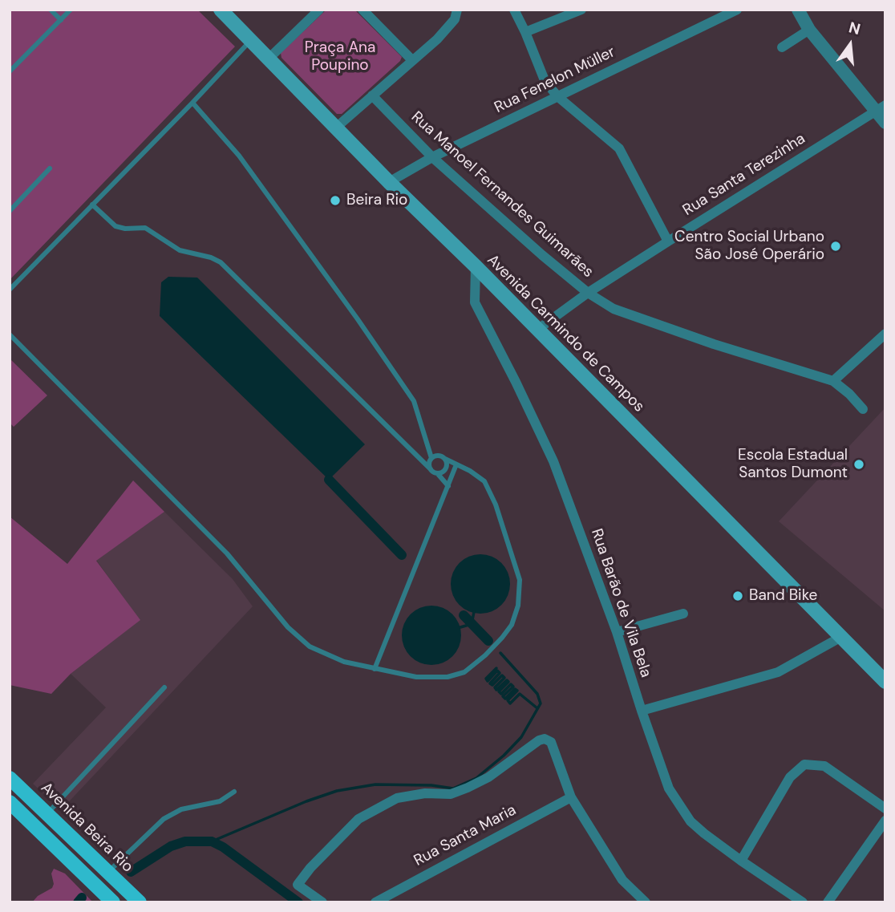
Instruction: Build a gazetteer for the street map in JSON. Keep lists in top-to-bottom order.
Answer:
{
  "streets": {
    "main road": ["Avenida Carmindo de Campos", "Avenida Beira Rio"],
    "street": [
      "Rua Fenelon Müller",
      "Rua Santa Terezinha",
      "Rua Manoel Fernandes Guimarães",
      "Rua Barão de Vila Bela",
      "Rua Santa Maria"
    ]
  },
  "crossings": [
    ["Rua Fenelon Müller", "Rua Manoel Fernandes Guimarães"],
    ["Rua Fenelon Müller", "Avenida Carmindo de Campos"],
    ["Rua Santa Terezinha", "Rua Manoel Fernandes Guimarães"],
    ["Rua Santa Terezinha", "Avenida Carmindo de Campos"],
    ["Avenida Carmindo de Campos", "Rua Barão de Vila Bela"]
  ],
  "parks": ["Praça Ana Poupino"],
  "places": [
    "Beira Rio",
    "Centro Social Urbano São José Operário",
    "Escola Estadual Santos Dumont",
    "Band Bike"
  ],
  "north": "top"
}
